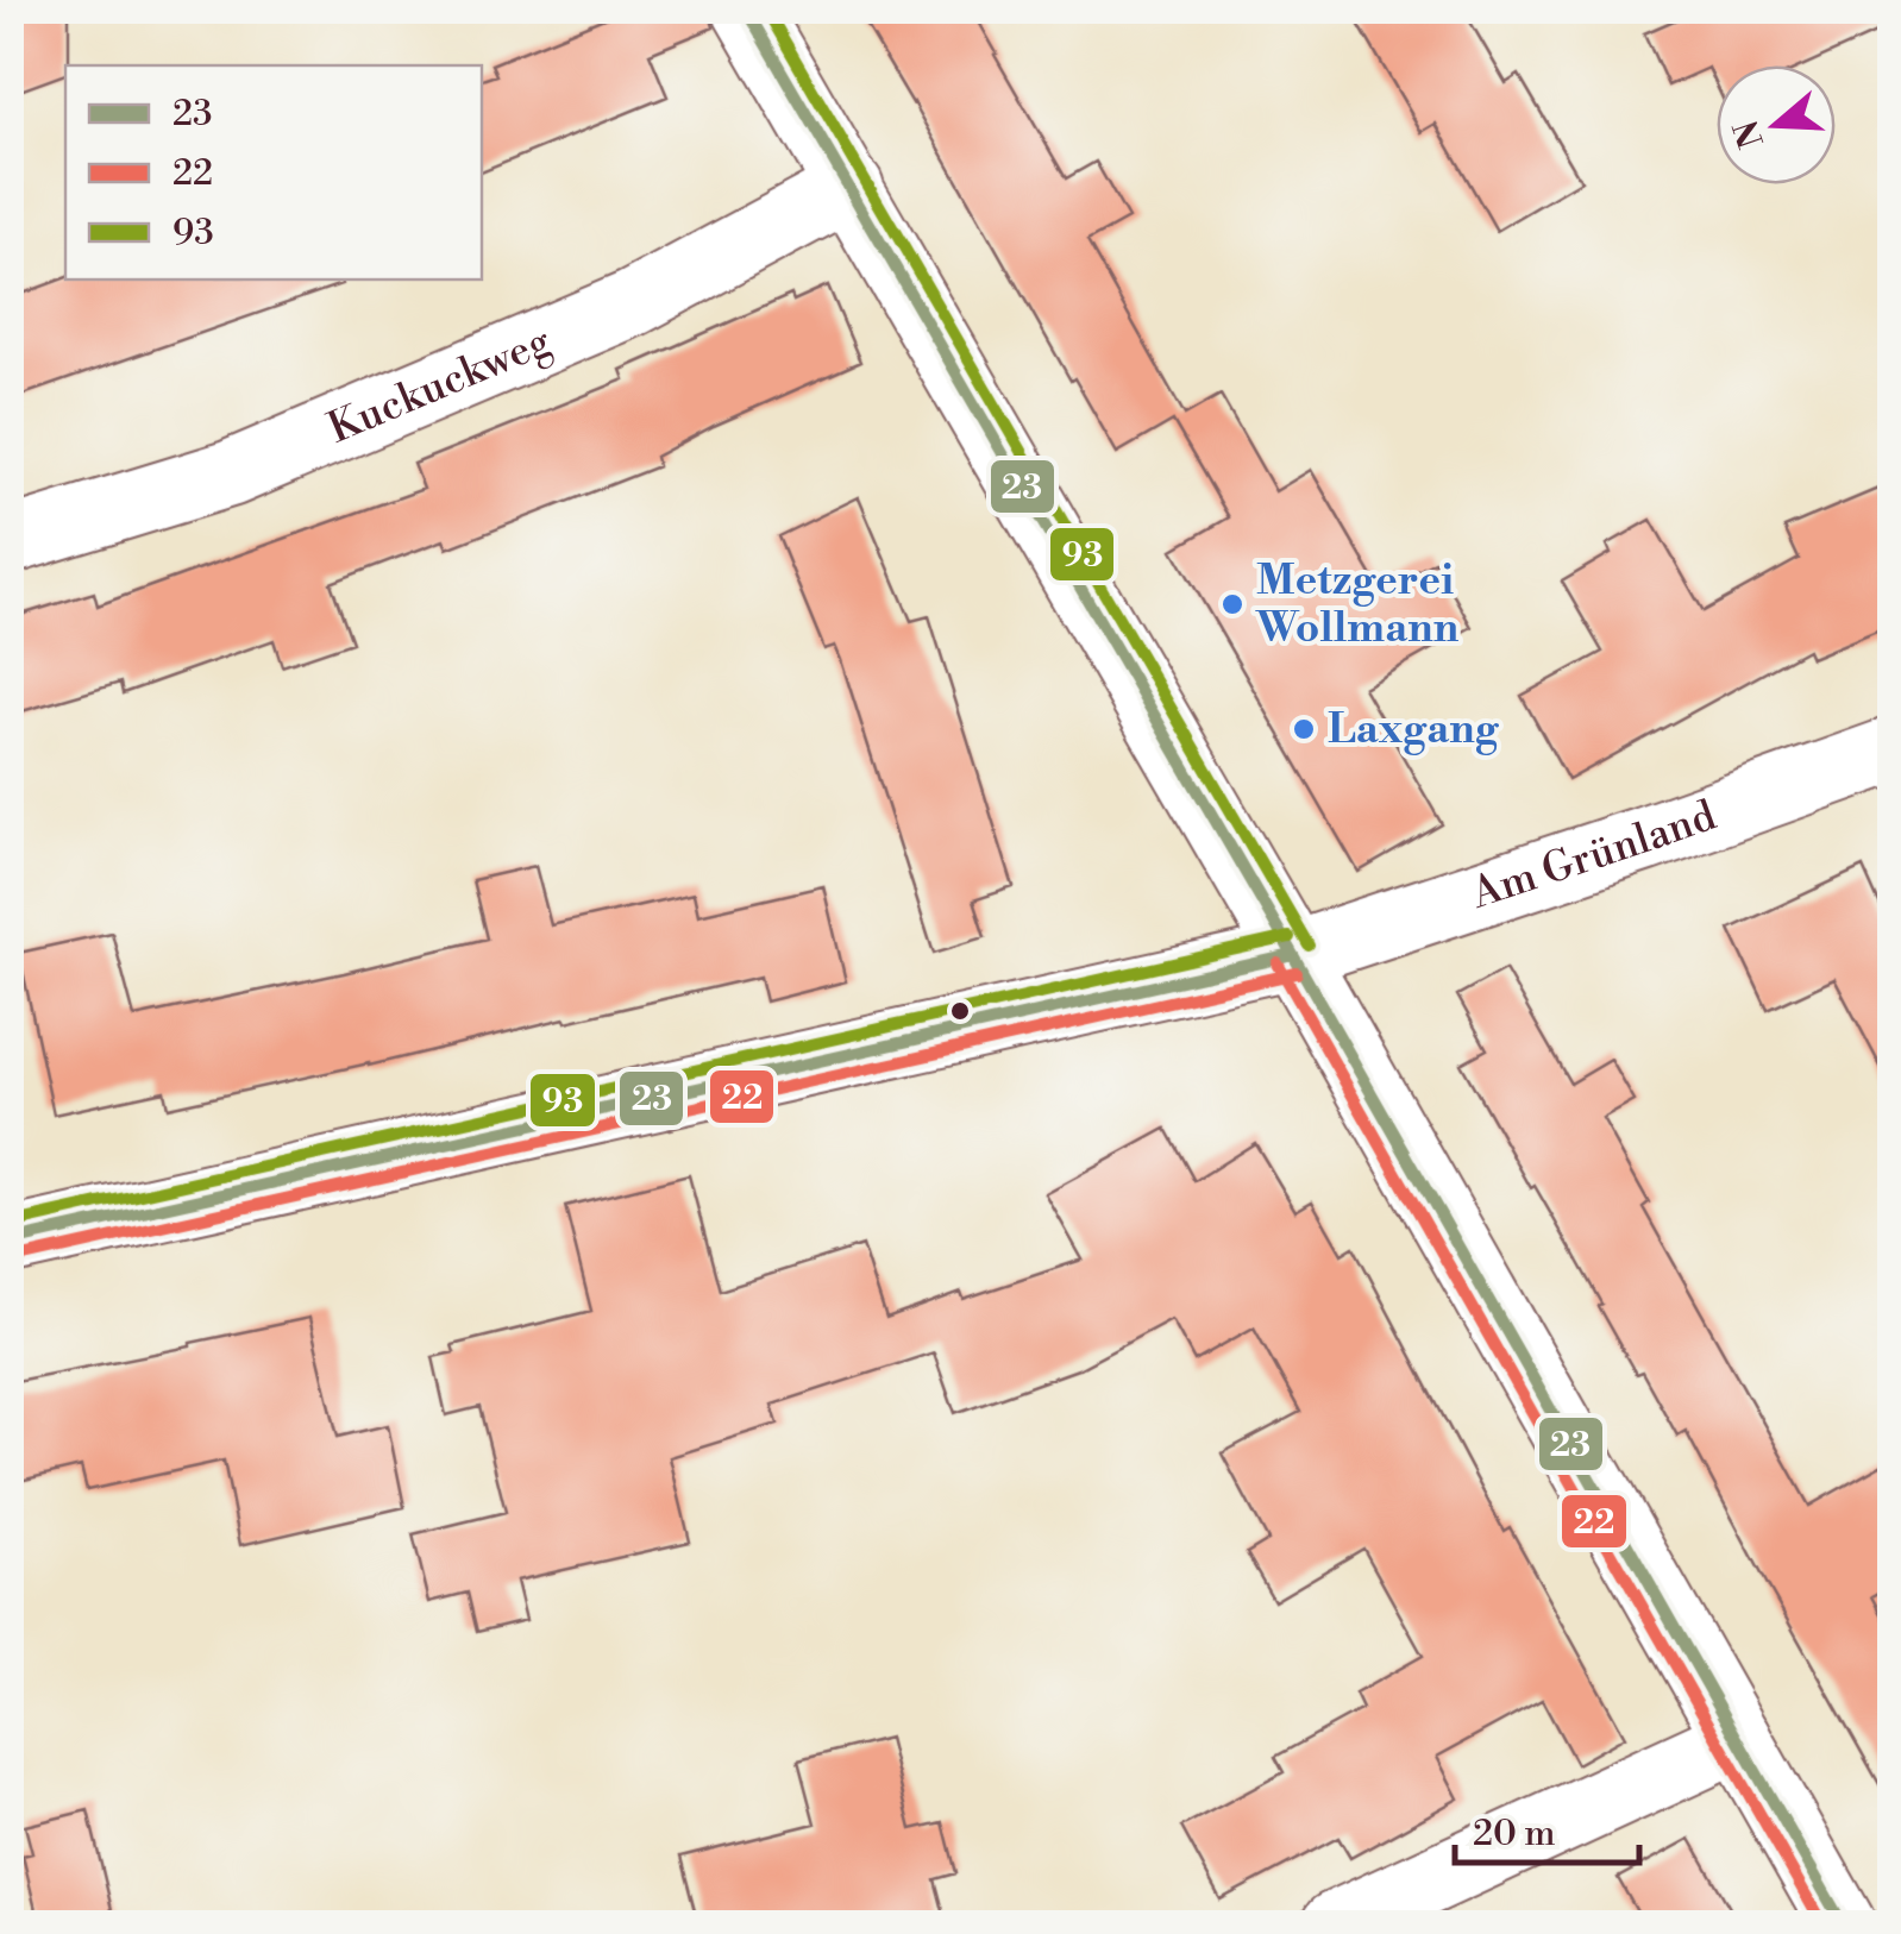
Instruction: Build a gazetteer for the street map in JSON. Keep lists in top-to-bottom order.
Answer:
{
  "streets": {
    "street": ["Kuckuckweg", "Am Grünland"]
  },
  "places": ["Metzgerei Wollmann", "Laxgang"],
  "lines": ["transit line 23", "transit line 93", "transit line 22"],
  "legend": ["23", "22", "93"],
  "scale_bar": "20 m",
  "north": "left"
}
